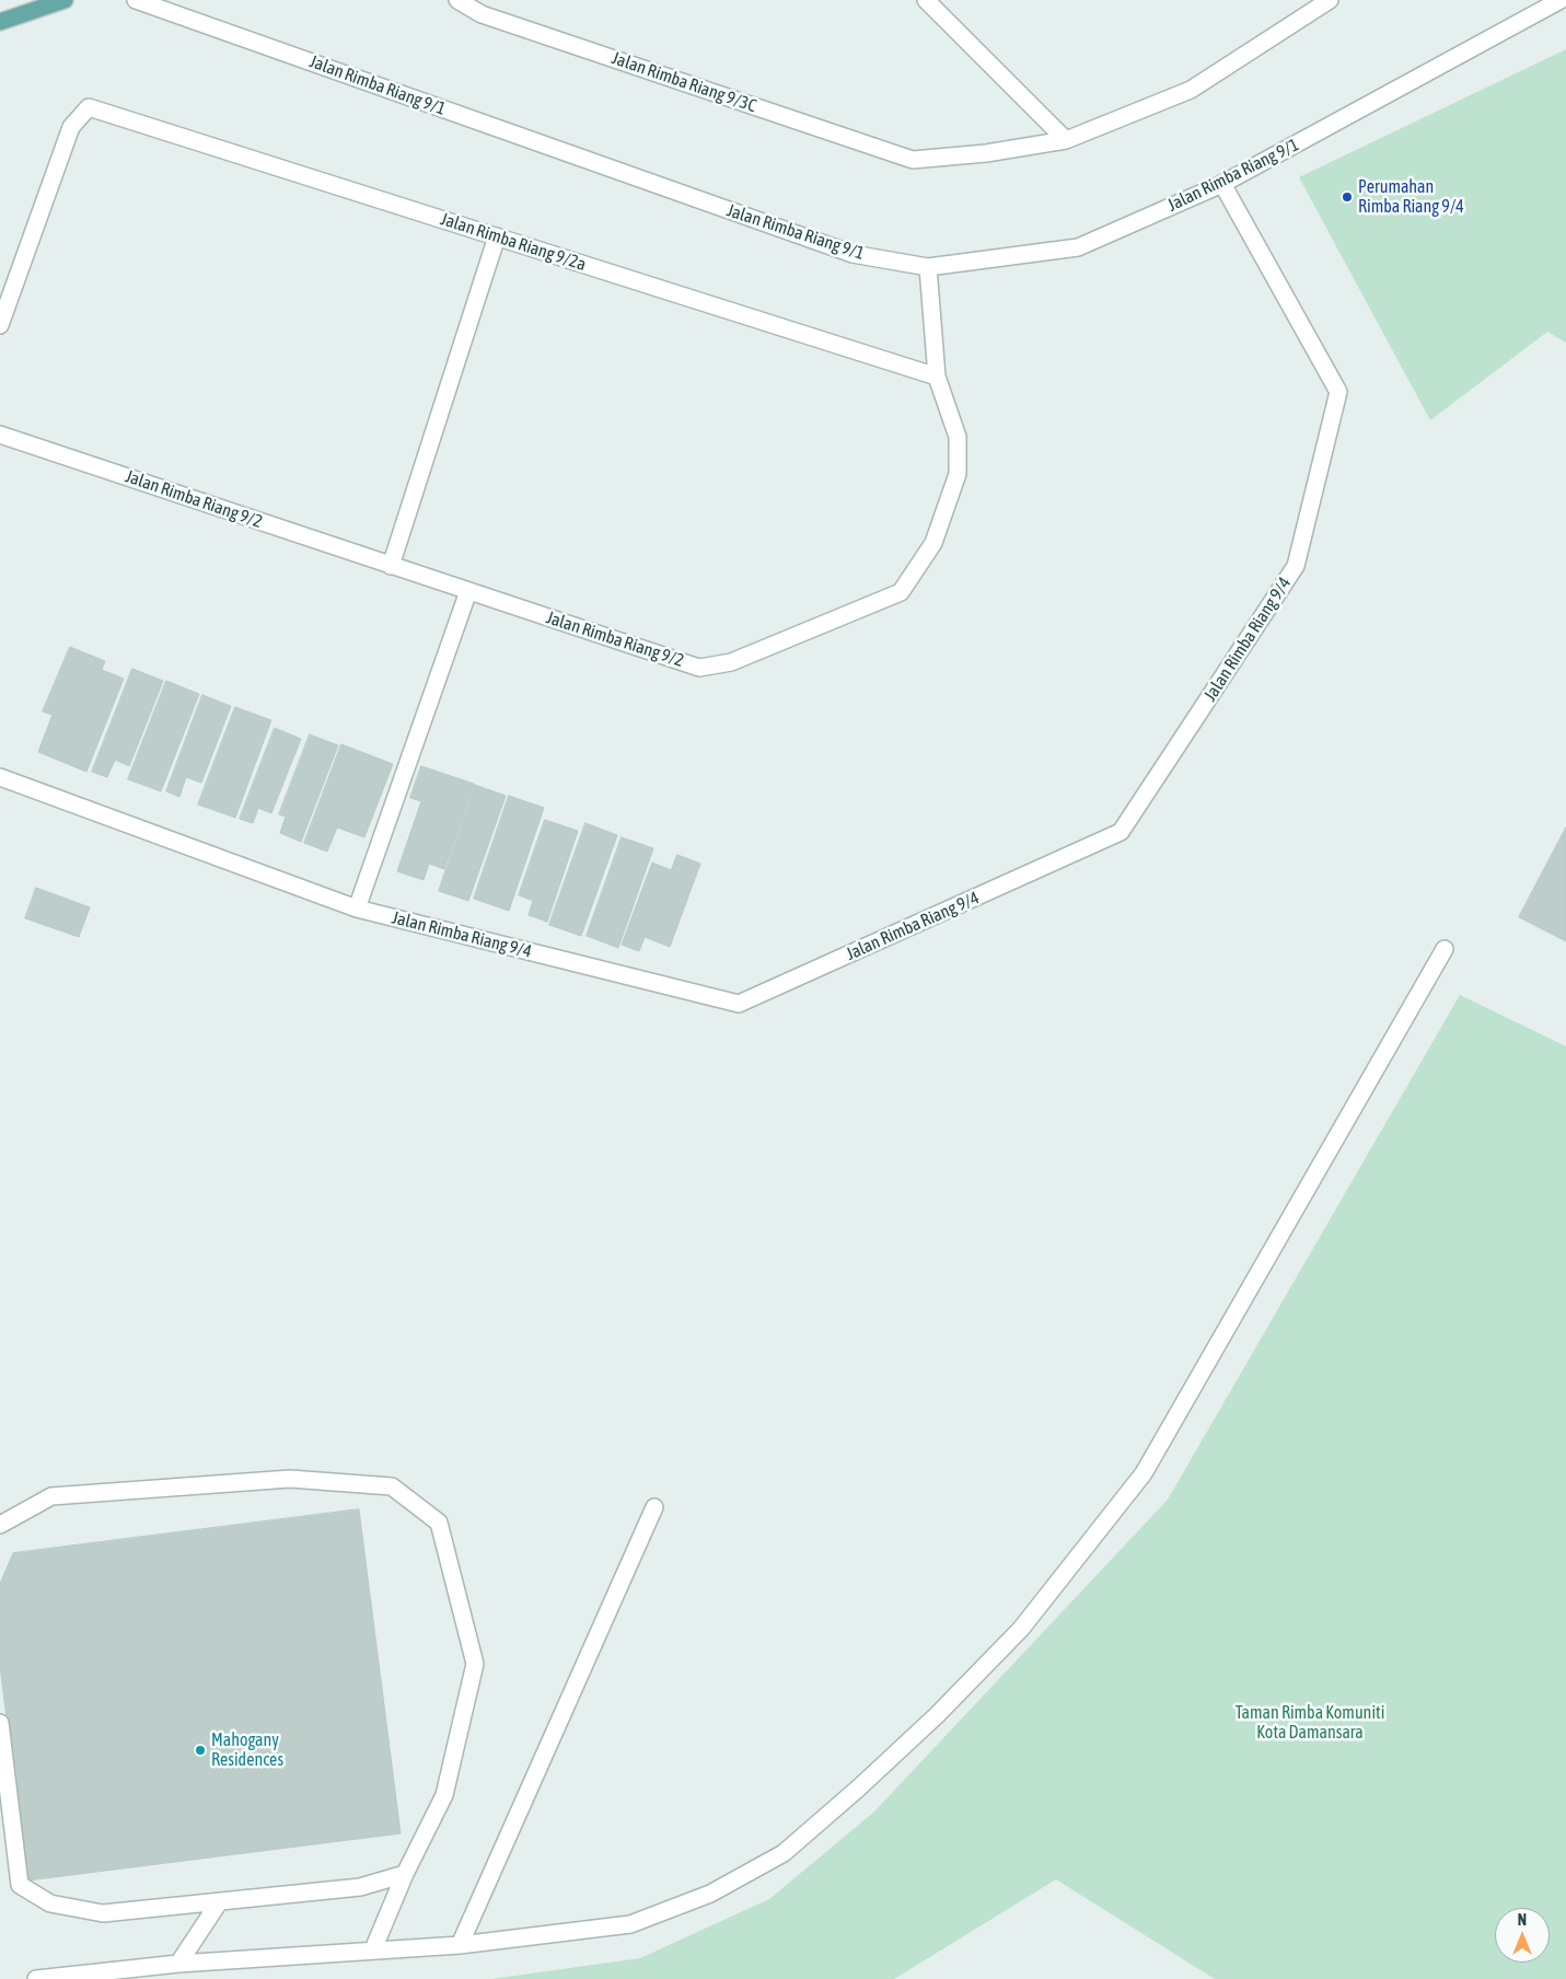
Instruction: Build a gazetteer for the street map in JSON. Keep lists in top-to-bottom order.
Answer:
{
  "streets": {
    "street": [
      "Jalan Rimba Riang 9/3C",
      "Jalan Rimba Riang 9/1",
      "Jalan Rimba Riang 9/2a",
      "Jalan Rimba Riang 9/2",
      "Jalan Rimba Riang 9/4"
    ]
  },
  "crossings": [
    ["Jalan Rimba Riang 9/1", "Jalan Rimba Riang 9/2"],
    ["Jalan Rimba Riang 9/1", "Jalan Rimba Riang 9/4"],
    ["Jalan Rimba Riang 9/2a", "Jalan Rimba Riang 9/2"]
  ],
  "parks": ["Taman Rimba Komuniti Kota Damansara"],
  "places": ["Perumahan Rimba Riang 9/4", "Mahogany Residences"],
  "north": "top"
}
